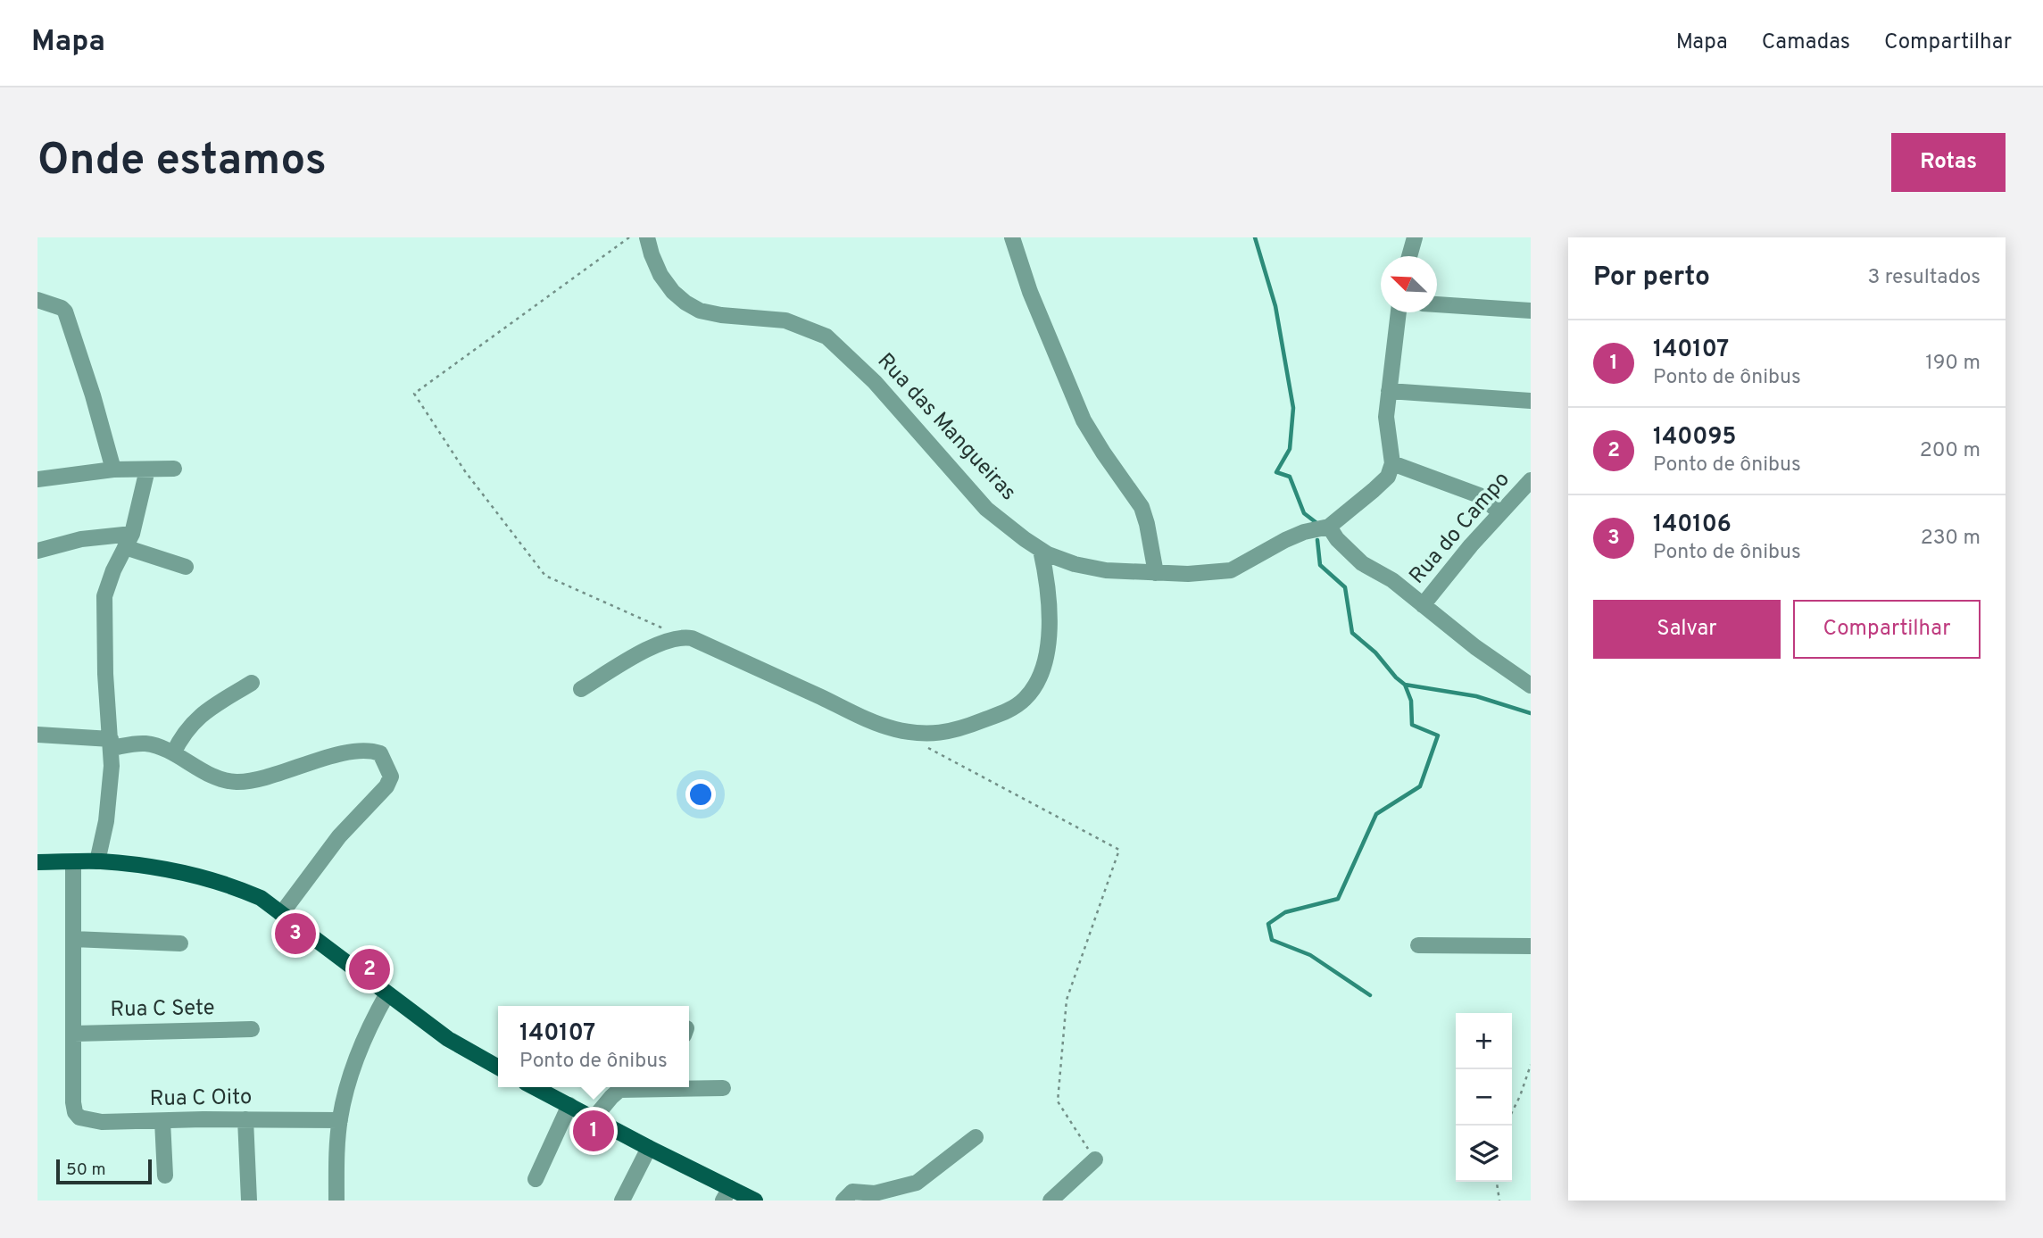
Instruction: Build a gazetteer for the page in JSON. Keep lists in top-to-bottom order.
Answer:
{
  "streets": {
    "street": [
      "Rua das Mangueiras",
      "Rua do Campo",
      "Rua C Sete",
      "Rua C Oito"
    ]
  },
  "crossings": [
    ["Rua C Sete", "Rua C Oito"]
  ],
  "scale_bar": "50 m",
  "north": "top left",
  "page": {
    "header": "Mapa",
    "nav": ["Mapa", "Camadas", "Compartilhar"],
    "buttons": [
      "Rotas",
      ["Salvar", "Compartilhar"]
    ],
    "title": "Onde estamos",
    "heading": ["Por perto", "3 resultados"],
    "list": [
      {
        "mark": "1",
        "name": "140107",
        "note": "Ponto de ônibus",
        "value": "190 m"
      },
      {
        "mark": "2",
        "name": "140095",
        "note": "Ponto de ônibus",
        "value": "200 m"
      },
      {
        "mark": "3",
        "name": "140106",
        "note": "Ponto de ônibus",
        "value": "230 m"
      }
    ],
    "pins": ["3", "2", "1"],
    "popup": ["140107", "Ponto de ônibus"],
    "map_buttons": ["+", "−"],
    "scale": "50 m"
  }
}
